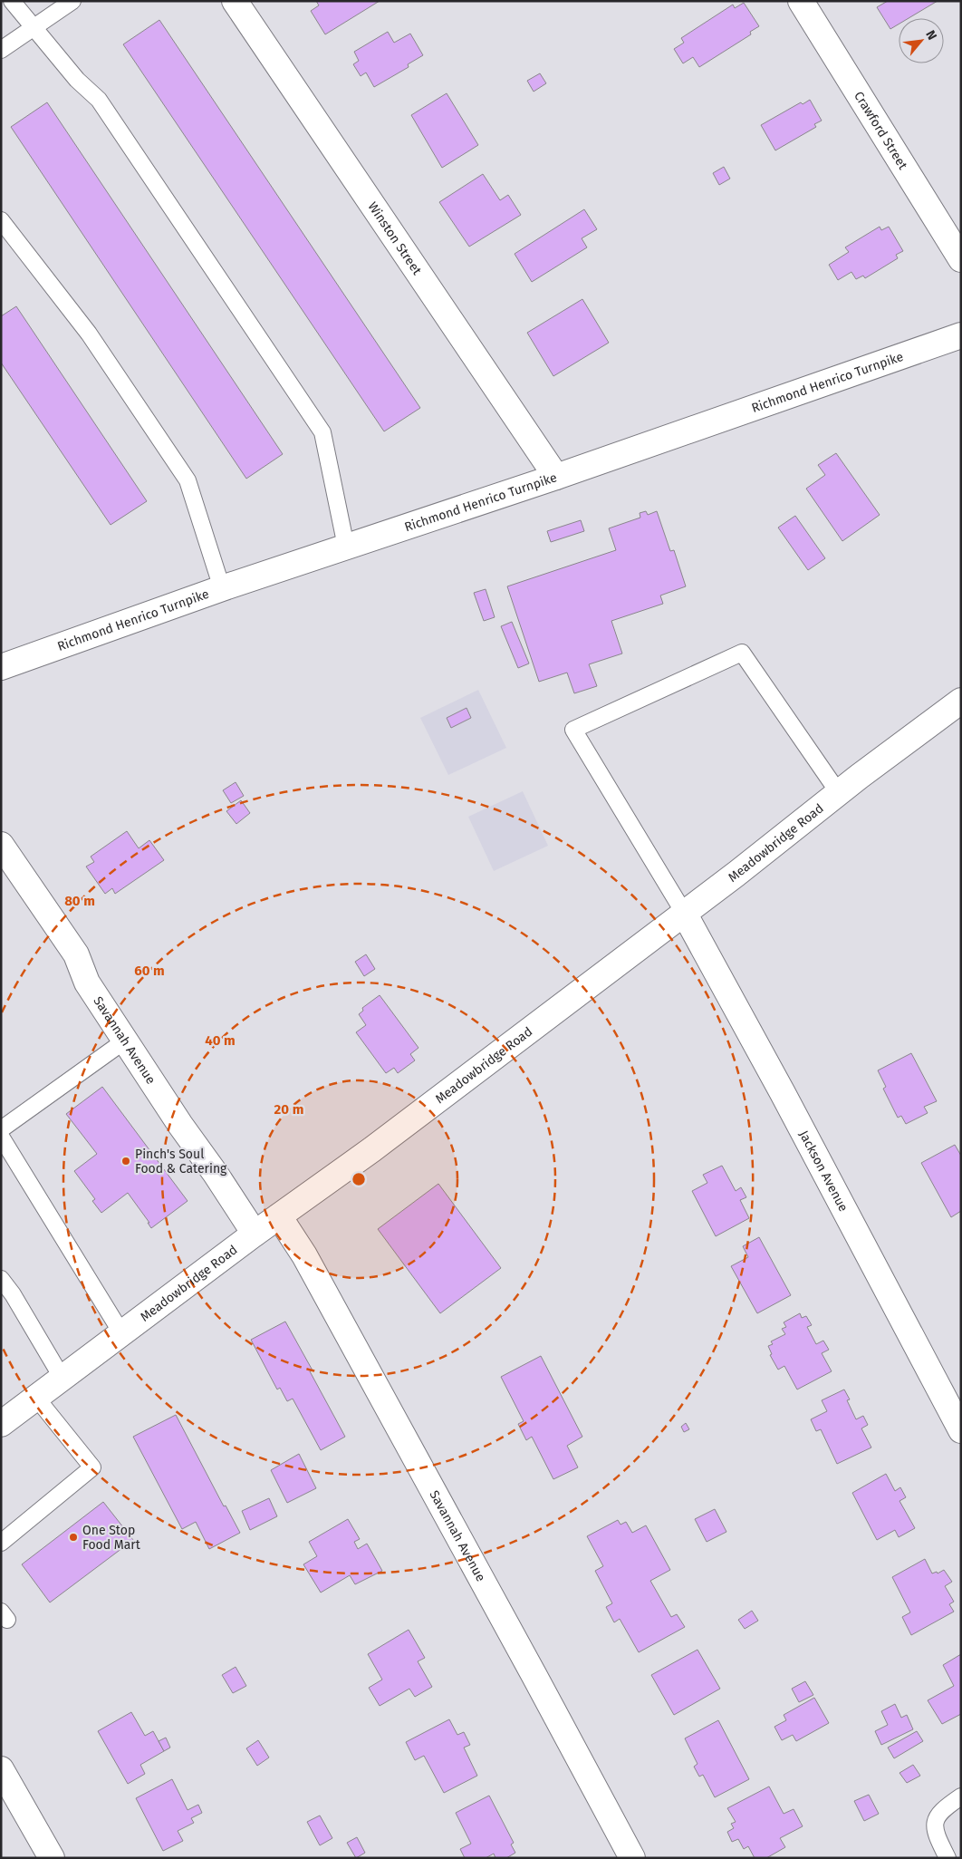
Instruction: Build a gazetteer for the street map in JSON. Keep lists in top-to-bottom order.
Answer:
{
  "streets": {
    "street": [
      "Crawford Street",
      "Winston Street",
      "Richmond Henrico Turnpike",
      "Meadowbridge Road",
      "Savannah Avenue",
      "Jackson Avenue"
    ]
  },
  "crossings": [
    ["Winston Street", "Richmond Henrico Turnpike"],
    ["Meadowbridge Road", "Savannah Avenue"],
    ["Meadowbridge Road", "Jackson Avenue"]
  ],
  "places": ["Pinch's Soul Food & Catering", "One Stop Food Mart"],
  "north": "top right",
  "rings": [
    "80 m",
    "60 m",
    "40 m",
    "20 m"
  ]
}
